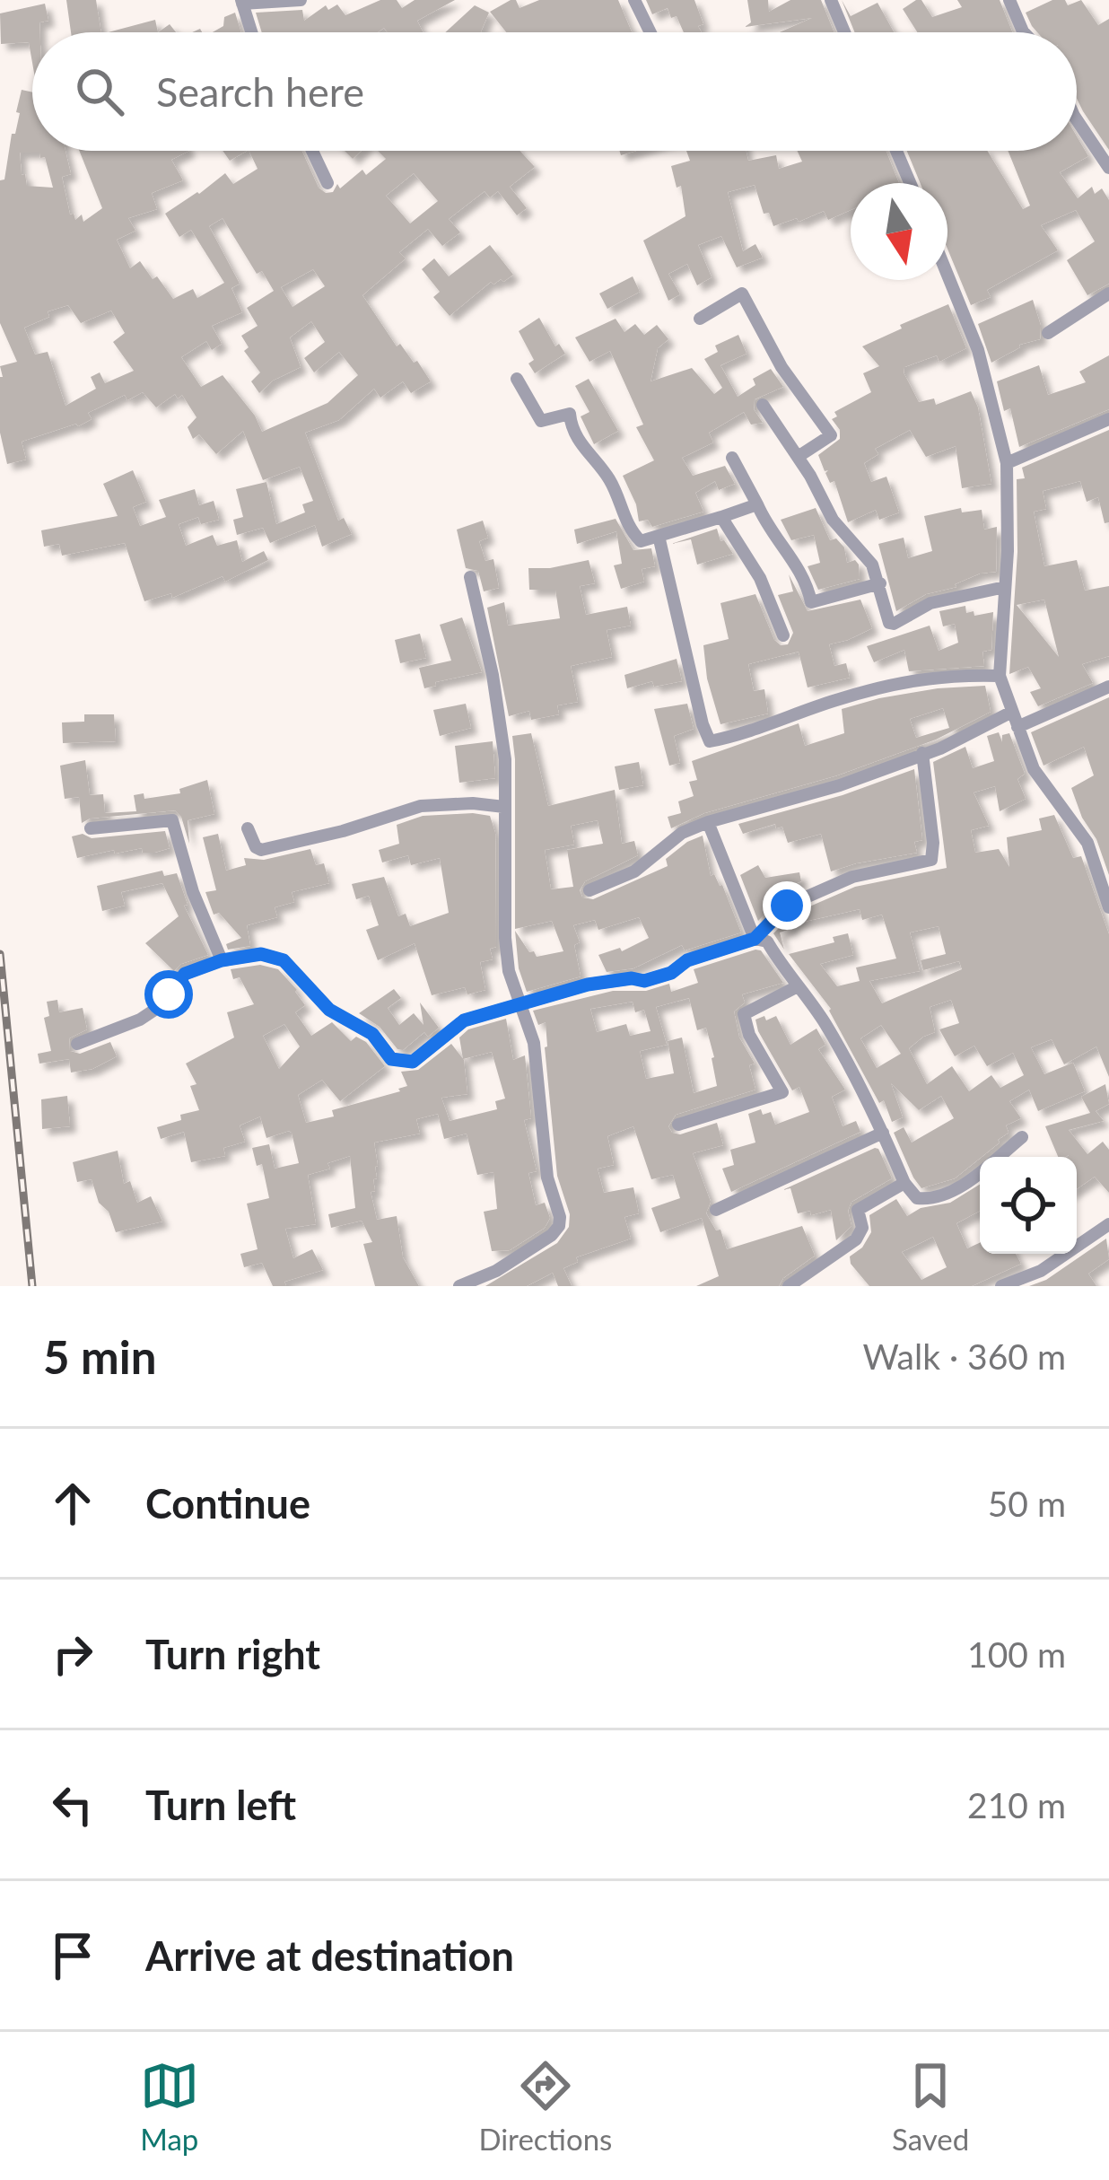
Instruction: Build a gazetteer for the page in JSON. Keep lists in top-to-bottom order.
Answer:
{
  "north": "bottom",
  "page": {
    "search": "Search here",
    "heading": ["5 min", "Walk · 360 m"],
    "list": [
      ["Continue", "50 m"],
      ["Turn right", "100 m"],
      ["Turn left", "210 m"],
      "Arrive at destination"
    ],
    "nav": ["Map", "Directions", "Saved"]
  }
}
